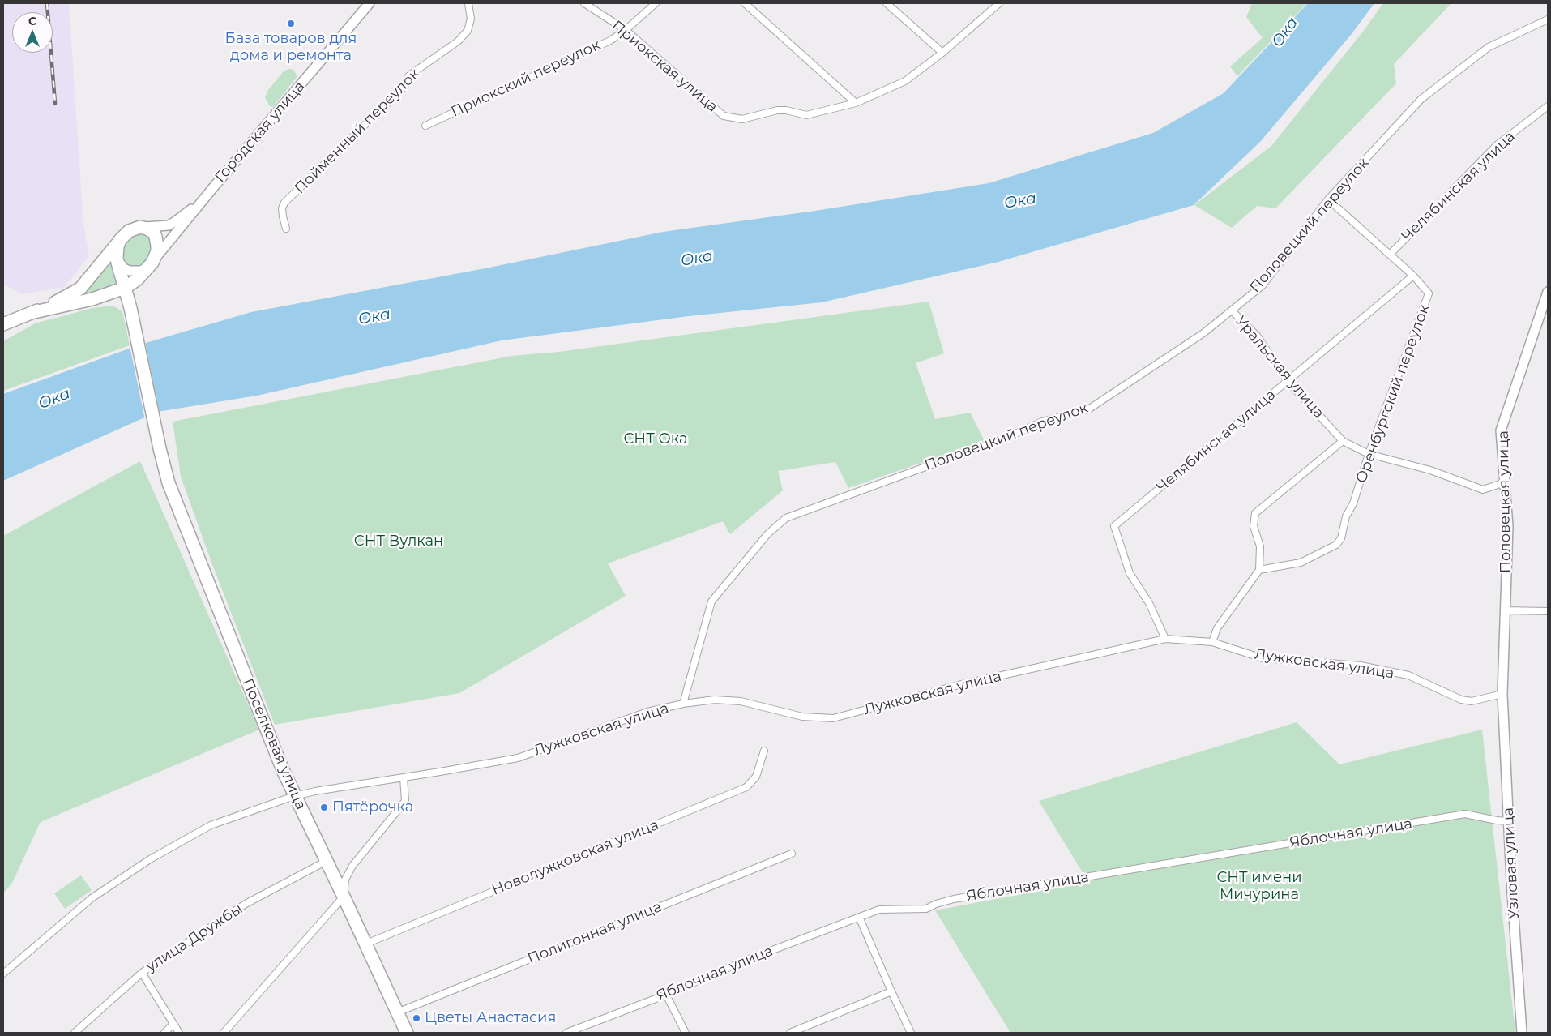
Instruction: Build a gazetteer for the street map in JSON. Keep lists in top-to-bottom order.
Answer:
{
  "streets": {
    "highway": ["Поселковая улица"],
    "street": [
      "Приокская улица",
      "Приокский переулок",
      "Пойменный переулок",
      "Городская улица",
      "Челябинская улица",
      "Половецкий переулок",
      "Уральская улица",
      "Оренбургский переулок",
      "Половецкая улица",
      "Лужковская улица",
      "Яблочная улица",
      "Новолужковская улица",
      "Узловая улица",
      "Полигонная улица",
      "улица Дружбы"
    ]
  },
  "crossings": [
    ["Приокская улица", "Приокский переулок"],
    ["Городская улица", "Поселковая улица"],
    ["Челябинская улица", "Уральская улица"],
    ["Челябинская улица", "Оренбургский переулок"],
    ["Челябинская улица", "Лужковская улица"],
    ["Половецкий переулок", "Уральская улица"],
    ["Половецкий переулок", "Оренбургский переулок"],
    ["Половецкий переулок", "Лужковская улица"],
    ["Уральская улица", "Оренбургский переулок"],
    ["Уральская улица", "Половецкая улица"],
    ["Половецкая улица", "Лужковская улица"],
    ["Половецкая улица", "Узловая улица"],
    ["Лужковская улица", "Поселковая улица"],
    ["Лужковская улица", "Узловая улица"],
    ["Поселковая улица", "Новолужковская улица"],
    ["Поселковая улица", "Полигонная улица"],
    ["Поселковая улица", "улица Дружбы"],
    ["Яблочная улица", "Узловая улица"]
  ],
  "water": ["Ока"],
  "parks": ["СНТ Ока", "СНТ Вулкан", "СНТ имени Мичурина"],
  "places": ["База товаров для дома и ремонта", "Пятёрочка", "Цветы Анастасия"],
  "north": "top"
}
